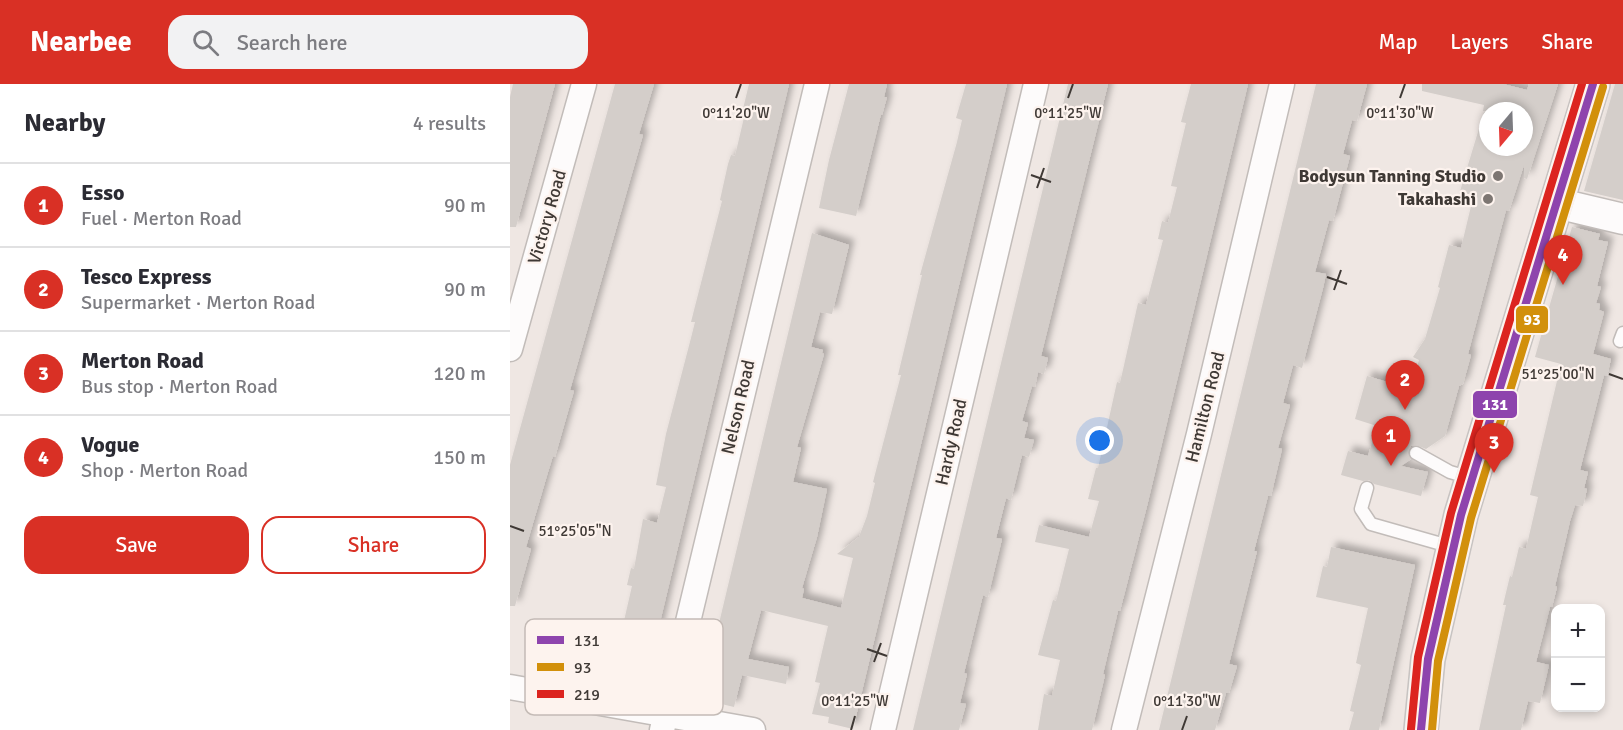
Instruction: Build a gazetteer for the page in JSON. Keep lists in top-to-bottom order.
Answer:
{
  "streets": {
    "street": [
      "Victory Road",
      "Nelson Road",
      "Hamilton Road",
      "Hardy Road"
    ]
  },
  "places": ["Bodysun Tanning Studio", "Takahashi"],
  "lines": ["transit line 131", "transit line 219", "transit line 93"],
  "legend": ["131", "93", "219"],
  "north": "bottom",
  "page": {
    "header": "Nearbee",
    "search": "Search here",
    "nav": ["Map", "Layers", "Share"],
    "heading": ["Nearby", "4 results"],
    "list": [
      {
        "mark": "1",
        "name": "Esso",
        "note": "Fuel · Merton Road",
        "value": "90 m"
      },
      {
        "mark": "2",
        "name": "Tesco Express",
        "note": "Supermarket · Merton Road",
        "value": "90 m"
      },
      {
        "mark": "3",
        "name": "Merton Road",
        "note": "Bus stop · Merton Road",
        "value": "120 m"
      },
      {
        "mark": "4",
        "name": "Vogue",
        "note": "Shop · Merton Road",
        "value": "150 m"
      }
    ],
    "pins": [
      "4",
      "2",
      "1",
      "3"
    ],
    "buttons": ["Save", "Share"],
    "map_buttons": ["+", "−"]
  },
  "coordinates": [
    "0°11'20\"W",
    "0°11'25\"W",
    "0°11'30\"W",
    "51°25'00\"N",
    "51°25'05\"N"
  ]
}
